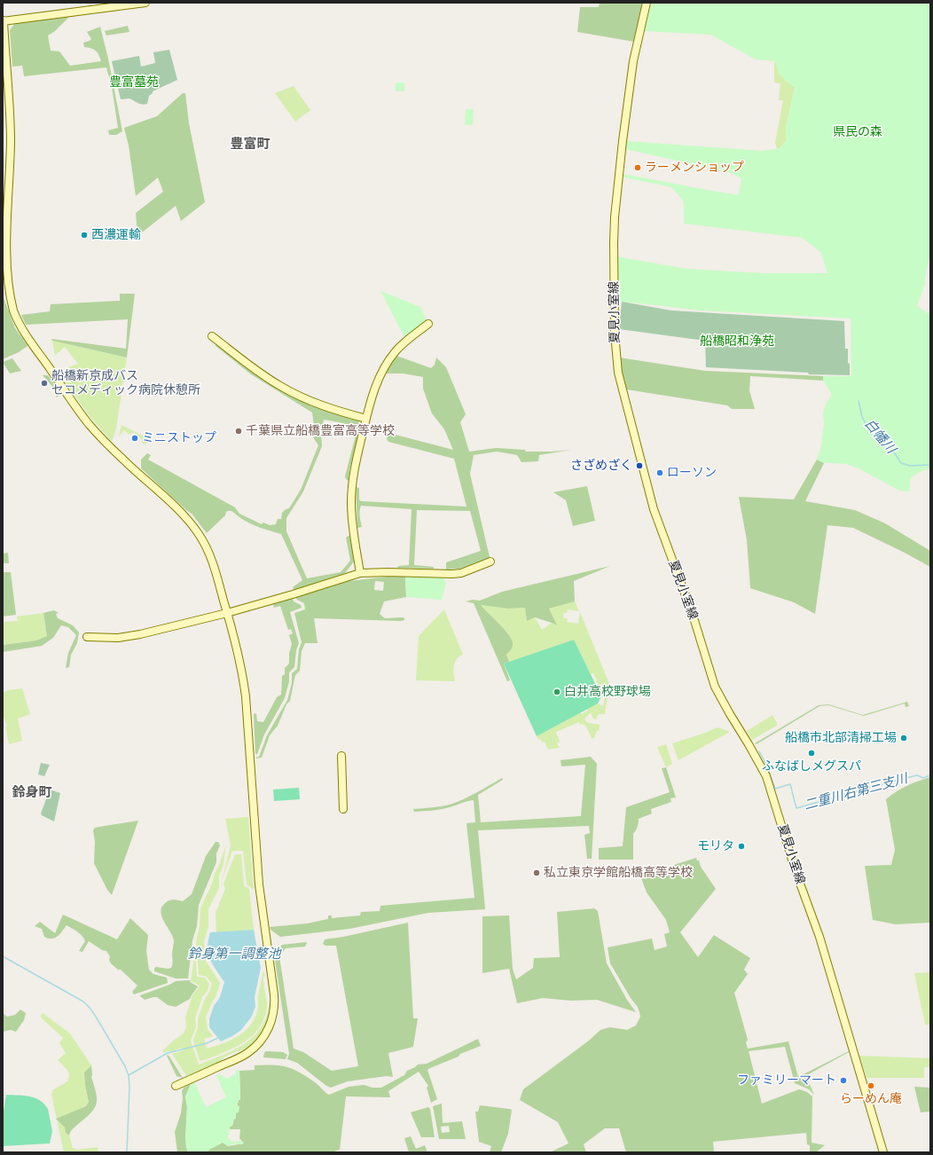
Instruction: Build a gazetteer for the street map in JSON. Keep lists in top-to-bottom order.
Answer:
{
  "streets": {
    "street": ["夏見小室線"]
  },
  "districts": ["豊富町", "鈴身町"],
  "water": ["白幡川", "二重川右第三支川", "鈴身第一調整池"],
  "parks": ["豊富墓苑", "県民の森", "船橋昭和浄苑"],
  "places": [
    "ラーメンショップ",
    "西濃運輸",
    "船橋新京成バス セコメディック病院休憩所",
    "千葉県立船橋豊富高等学校",
    "ミニストップ",
    "さざめざく",
    "ローソン",
    "白井高校野球場",
    "船橋市北部清掃工場",
    "ふなばしメグスパ",
    "モリタ",
    "私立東京学館船橋高等学校",
    "ファミリーマート",
    "らーめん庵"
  ]
}
